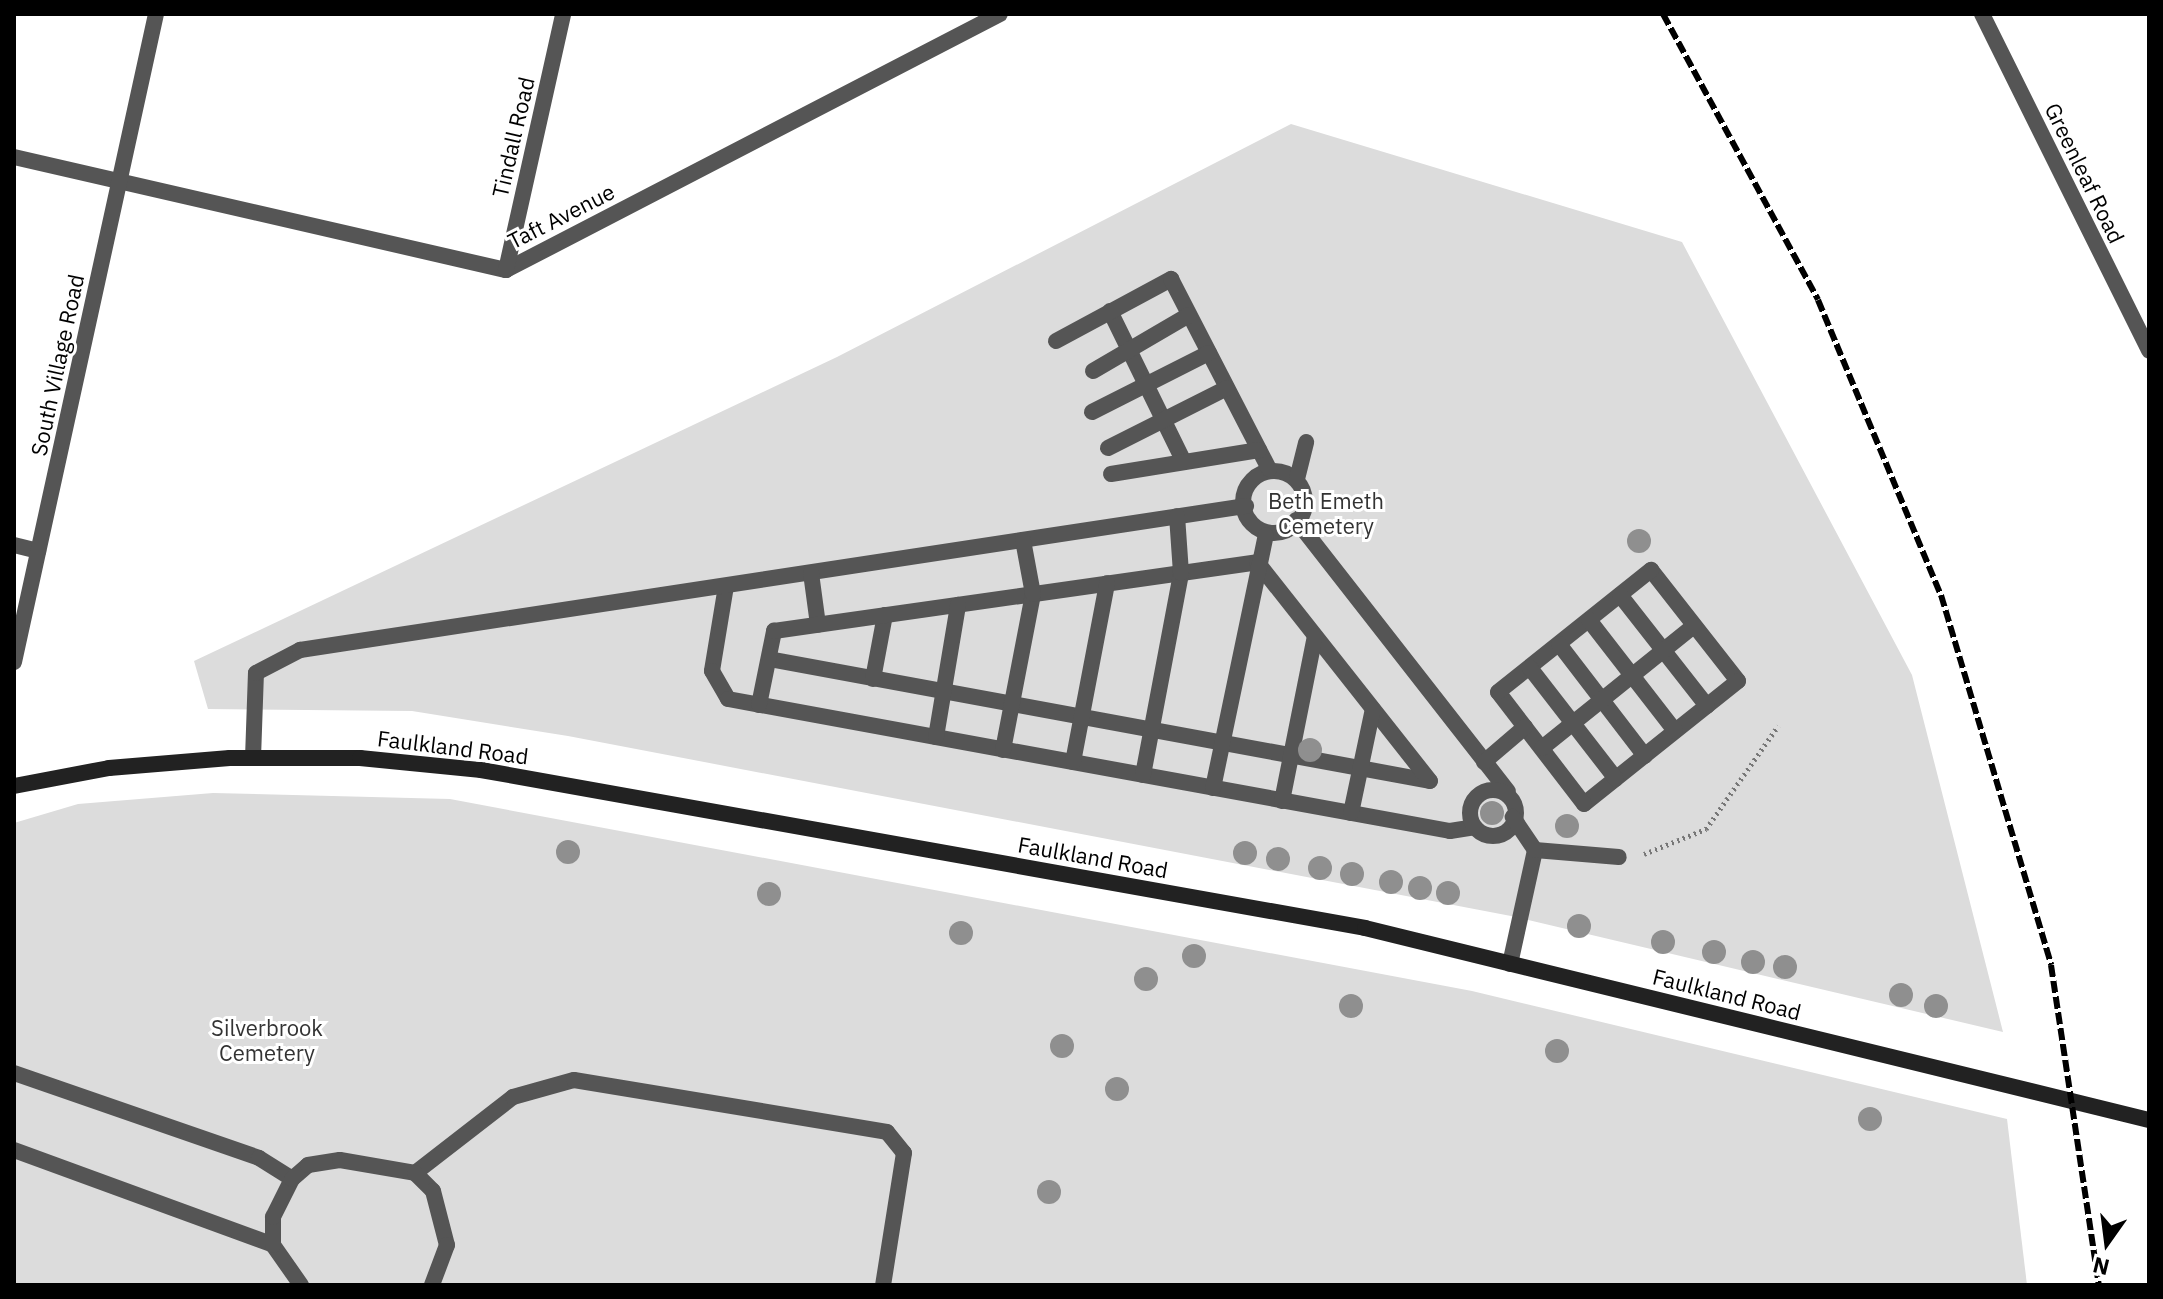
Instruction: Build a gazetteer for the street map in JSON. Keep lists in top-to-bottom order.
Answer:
{
  "streets": {
    "main road": ["Faulkland Road"],
    "street": [
      "Tindall Road",
      "Greenleaf Road",
      "Taft Avenue",
      "South Village Road"
    ]
  },
  "crossings": [
    ["Tindall Road", "Taft Avenue"],
    ["Taft Avenue", "South Village Road"]
  ],
  "parks": ["Beth Emeth Cemetery", "Silverbrook Cemetery"],
  "north": "bottom"
}
